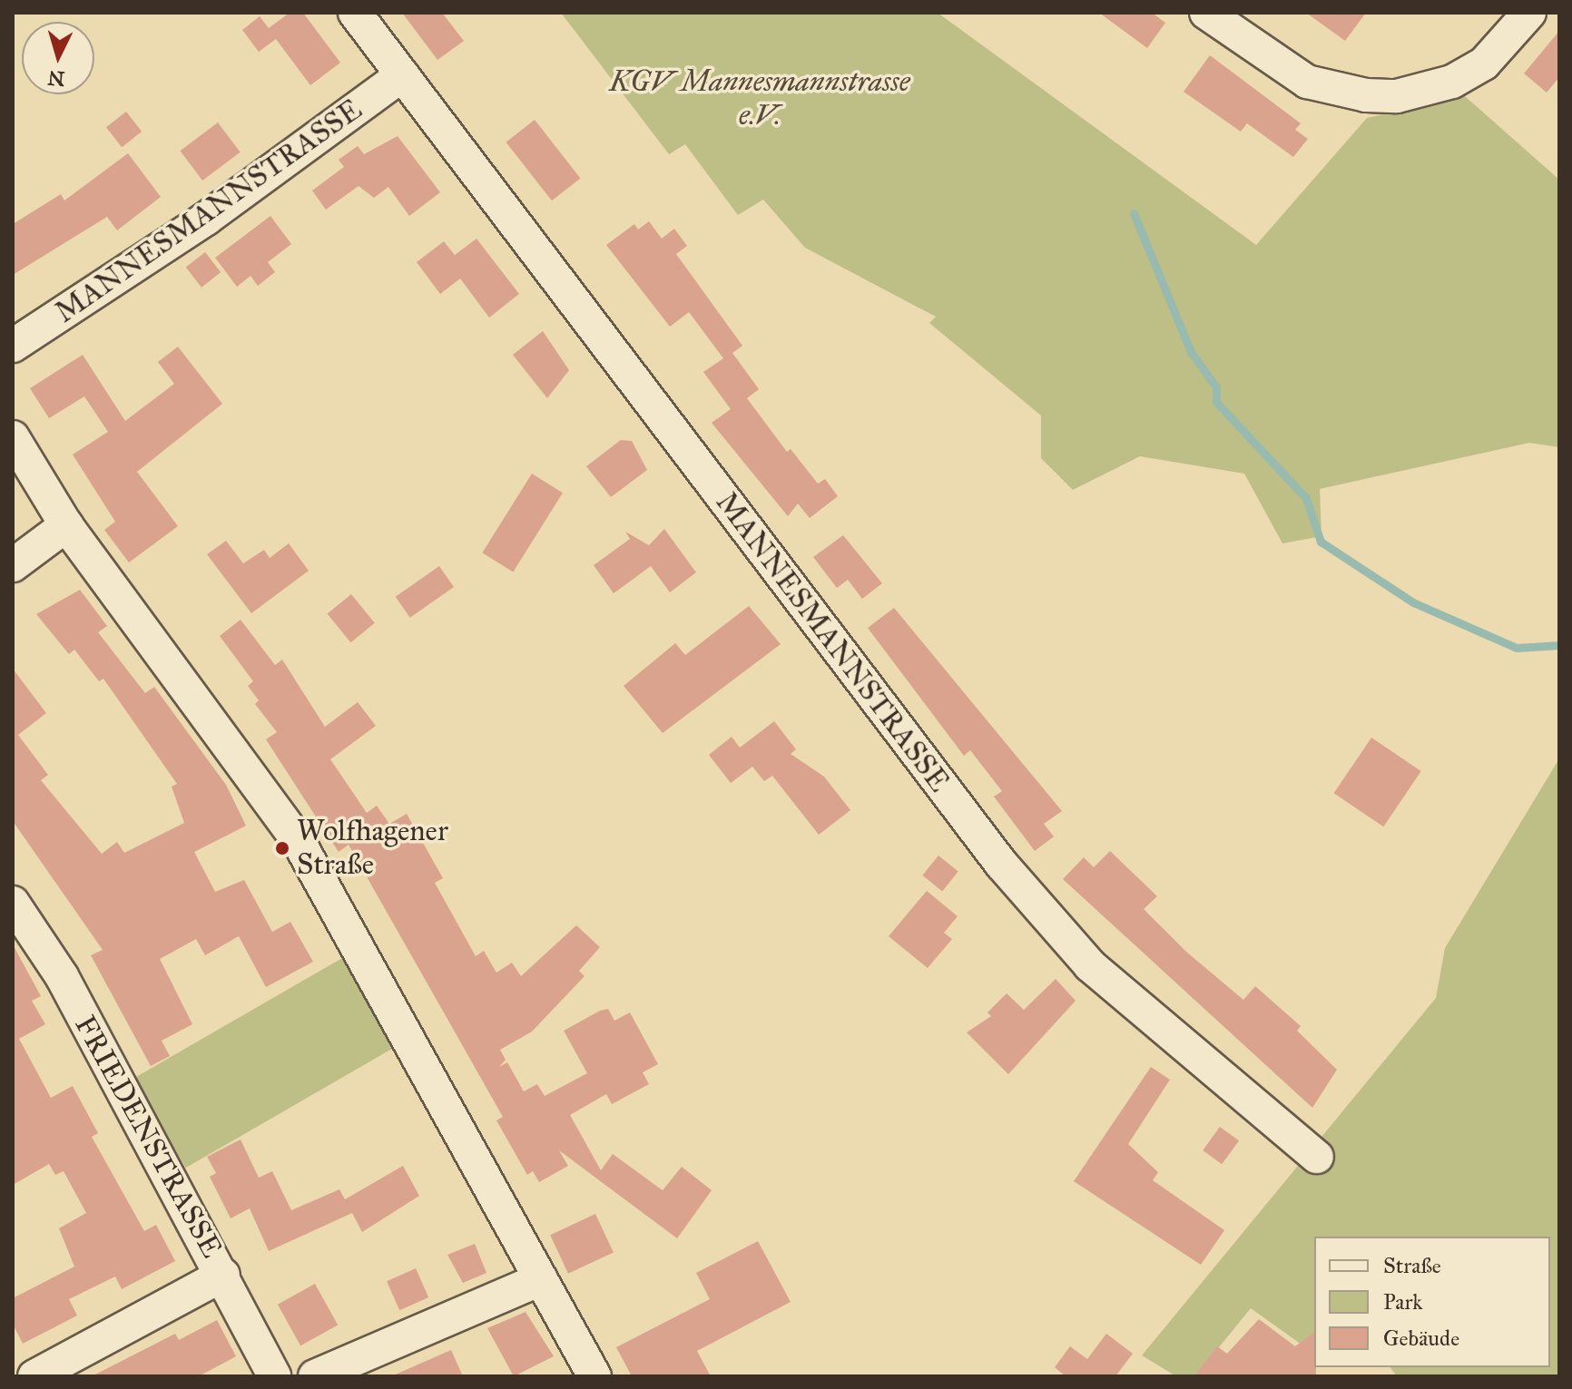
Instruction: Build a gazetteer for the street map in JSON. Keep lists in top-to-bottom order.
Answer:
{
  "streets": {
    "street": ["MANNESMANNSTRASSE", "FRIEDENSTRASSE"]
  },
  "parks": ["KGV Mannesmannstrasse e.V."],
  "places": ["Wolfhagener Straße"],
  "legend": ["Straße", "Park", "Gebäude"],
  "north": "bottom"
}
